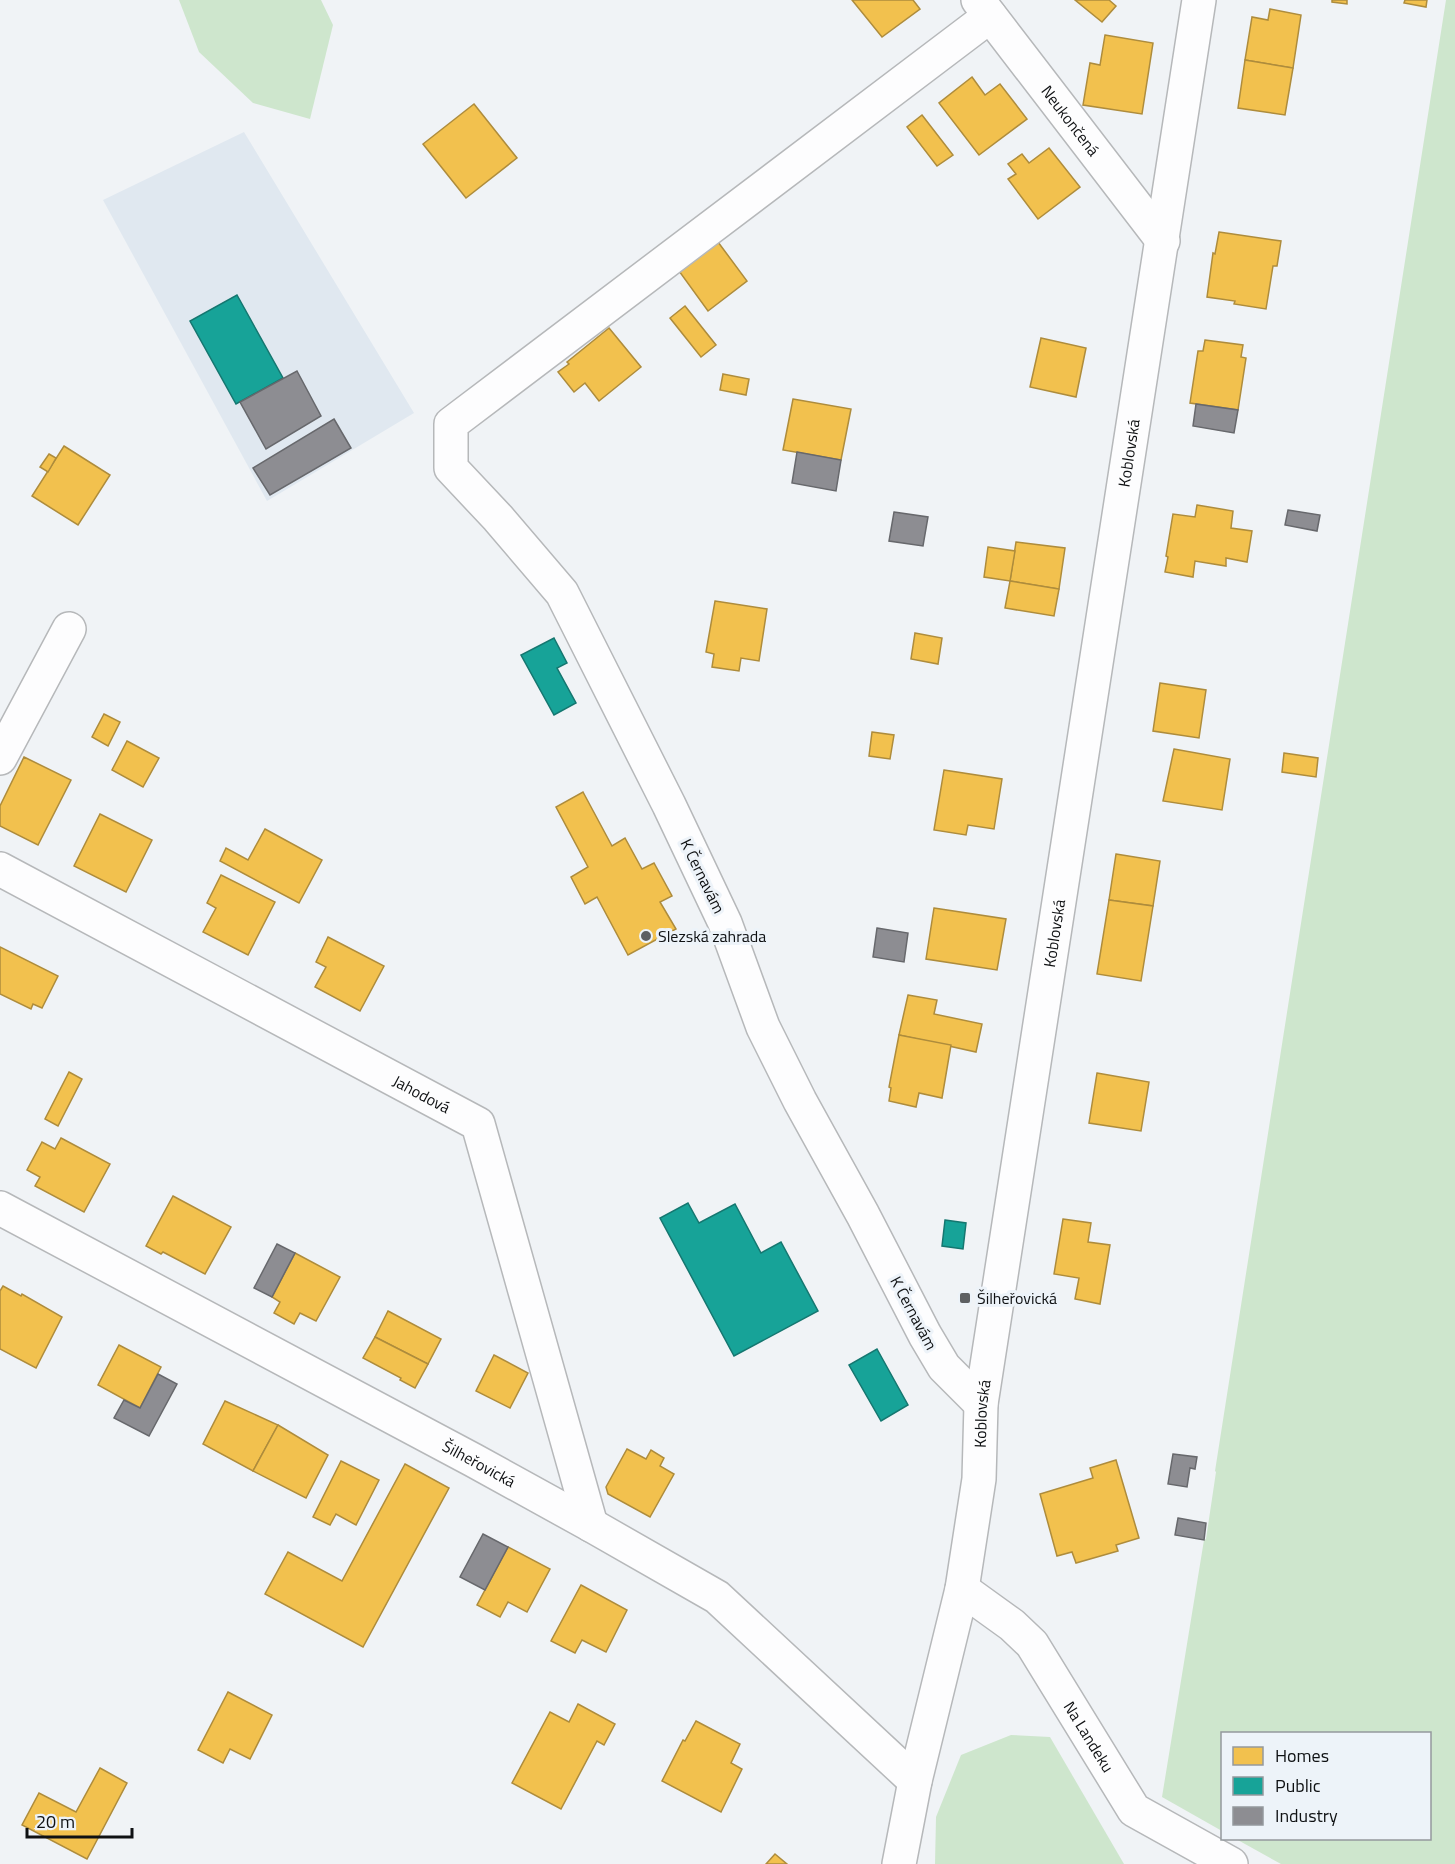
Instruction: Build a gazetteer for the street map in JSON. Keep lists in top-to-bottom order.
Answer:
{
  "streets": {
    "street": [
      "Neukončená",
      "Koblovská",
      "K Černavám",
      "Jahodová",
      "Šilheřovická",
      "Na Landeku"
    ]
  },
  "crossings": [
    ["Neukončená", "Koblovská"],
    ["Neukončená", "K Černavám"],
    ["Koblovská", "K Černavám"],
    ["Koblovská", "Šilheřovická"],
    ["Koblovská", "Na Landeku"],
    ["Jahodová", "Šilheřovická"]
  ],
  "places": {
    "other": ["Slezská zahrada"],
    "transit": ["Šilheřovická"]
  },
  "legend": ["Homes", "Public", "Industry"],
  "scale_bar": "20 m"
}
